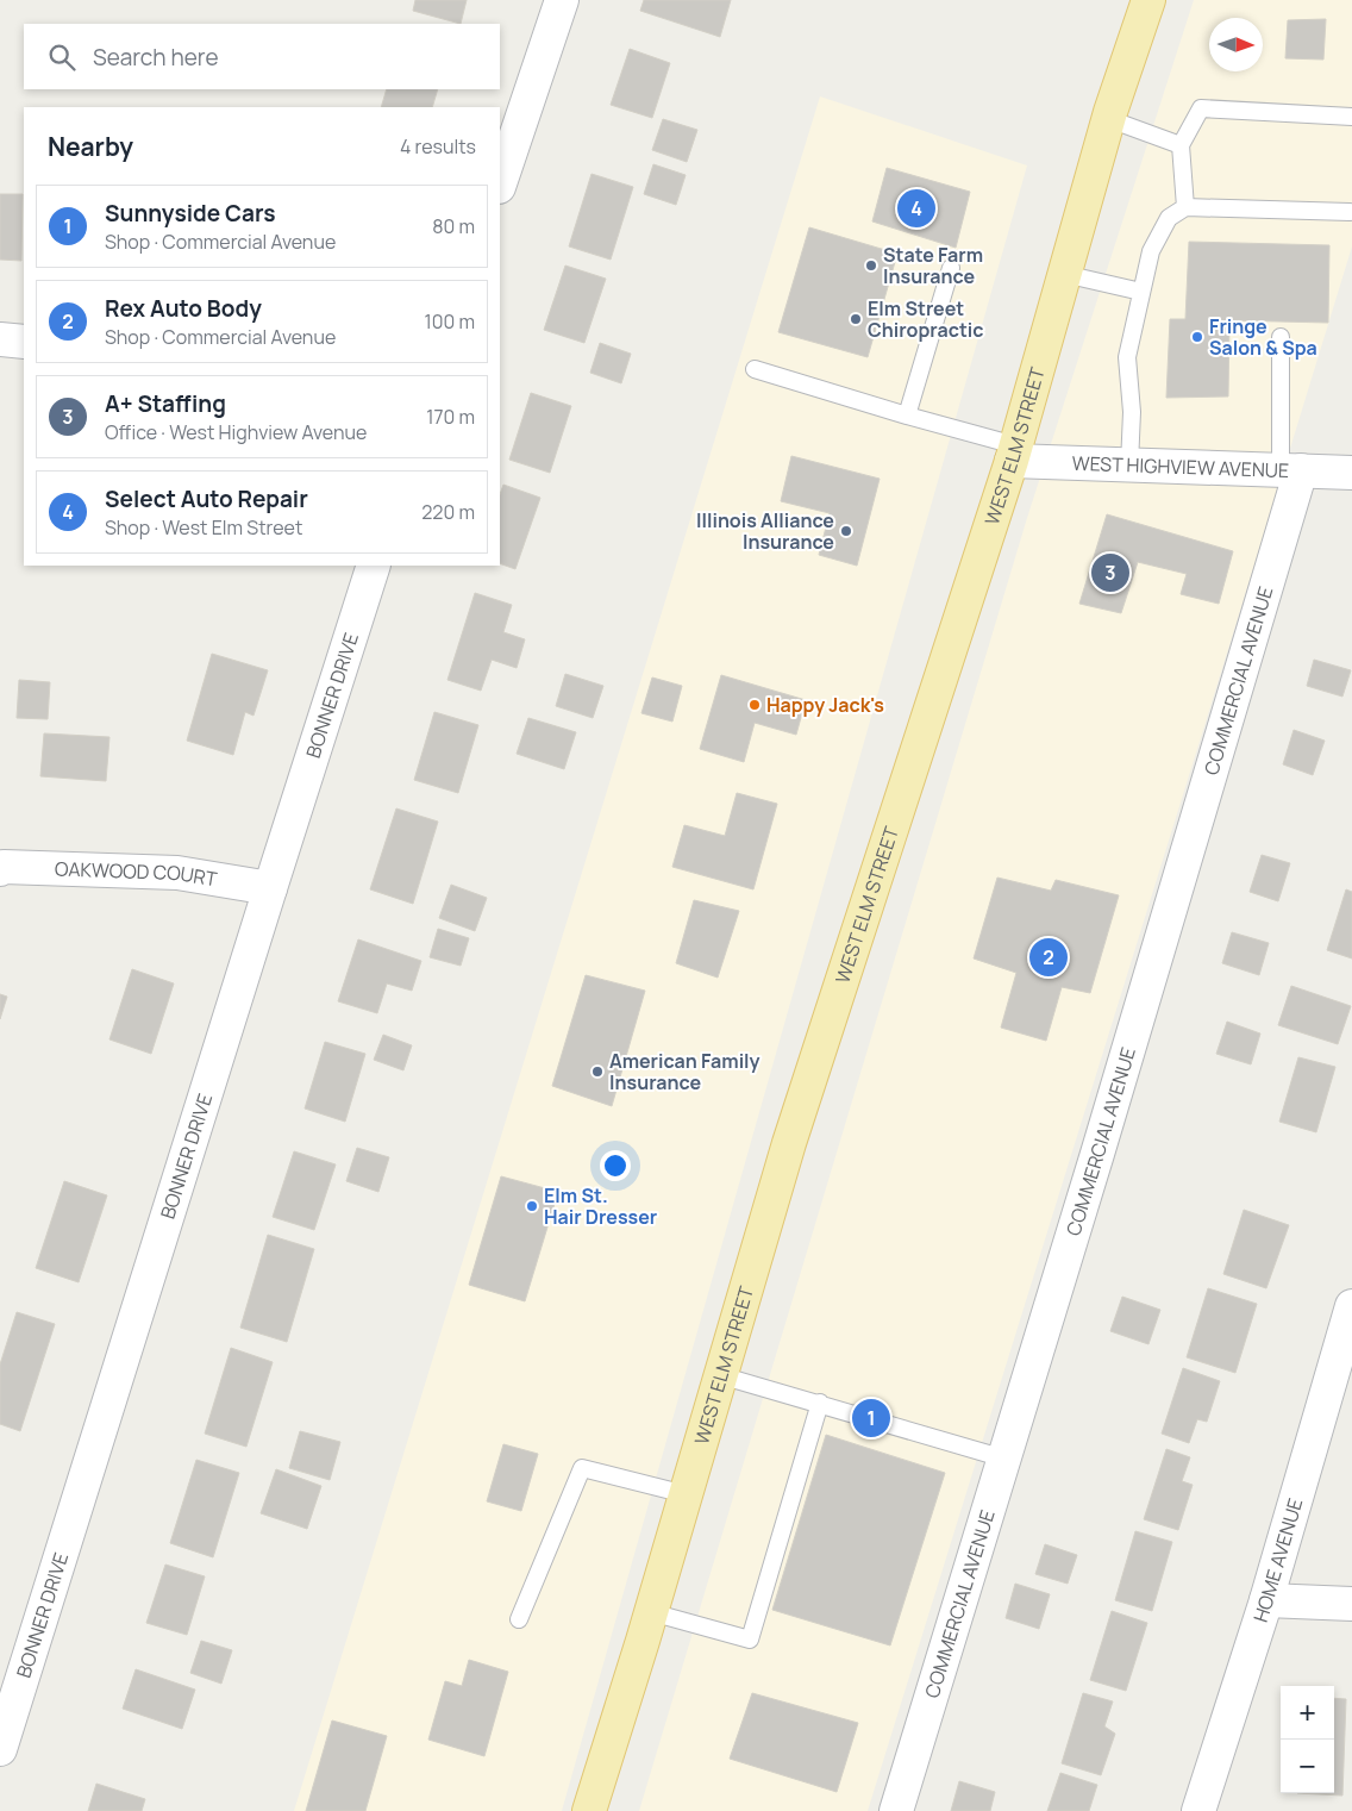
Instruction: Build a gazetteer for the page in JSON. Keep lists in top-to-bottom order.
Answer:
{
  "streets": {
    "main road": ["WEST ELM STREET"],
    "street": [
      "WEST HIGHVIEW AVENUE",
      "COMMERCIAL AVENUE",
      "BONNER DRIVE",
      "OAKWOOD COURT",
      "HOME AVENUE"
    ]
  },
  "crossings": [
    ["WEST ELM STREET", "WEST HIGHVIEW AVENUE"],
    ["WEST HIGHVIEW AVENUE", "COMMERCIAL AVENUE"],
    ["BONNER DRIVE", "OAKWOOD COURT"]
  ],
  "places": [
    "State Farm Insurance",
    "Elm Street Chiropractic",
    "Fringe Salon & Spa",
    "Illinois Alliance Insurance",
    "Happy Jack's",
    "American Family Insurance",
    "Elm St. Hair Dresser"
  ],
  "north": "right",
  "page": {
    "search": "Search here",
    "heading": ["Nearby", "4 results"],
    "list": [
      {
        "mark": "1",
        "name": "Sunnyside Cars",
        "note": "Shop · Commercial Avenue",
        "value": "80 m"
      },
      {
        "mark": "2",
        "name": "Rex Auto Body",
        "note": "Shop · Commercial Avenue",
        "value": "100 m"
      },
      {
        "mark": "3",
        "name": "A+ Staffing",
        "note": "Office · West Highview Avenue",
        "value": "170 m"
      },
      {
        "mark": "4",
        "name": "Select Auto Repair",
        "note": "Shop · West Elm Street",
        "value": "220 m"
      }
    ],
    "pins": [
      "4",
      "3",
      "2",
      "1"
    ],
    "map_buttons": ["+", "−"]
  }
}
